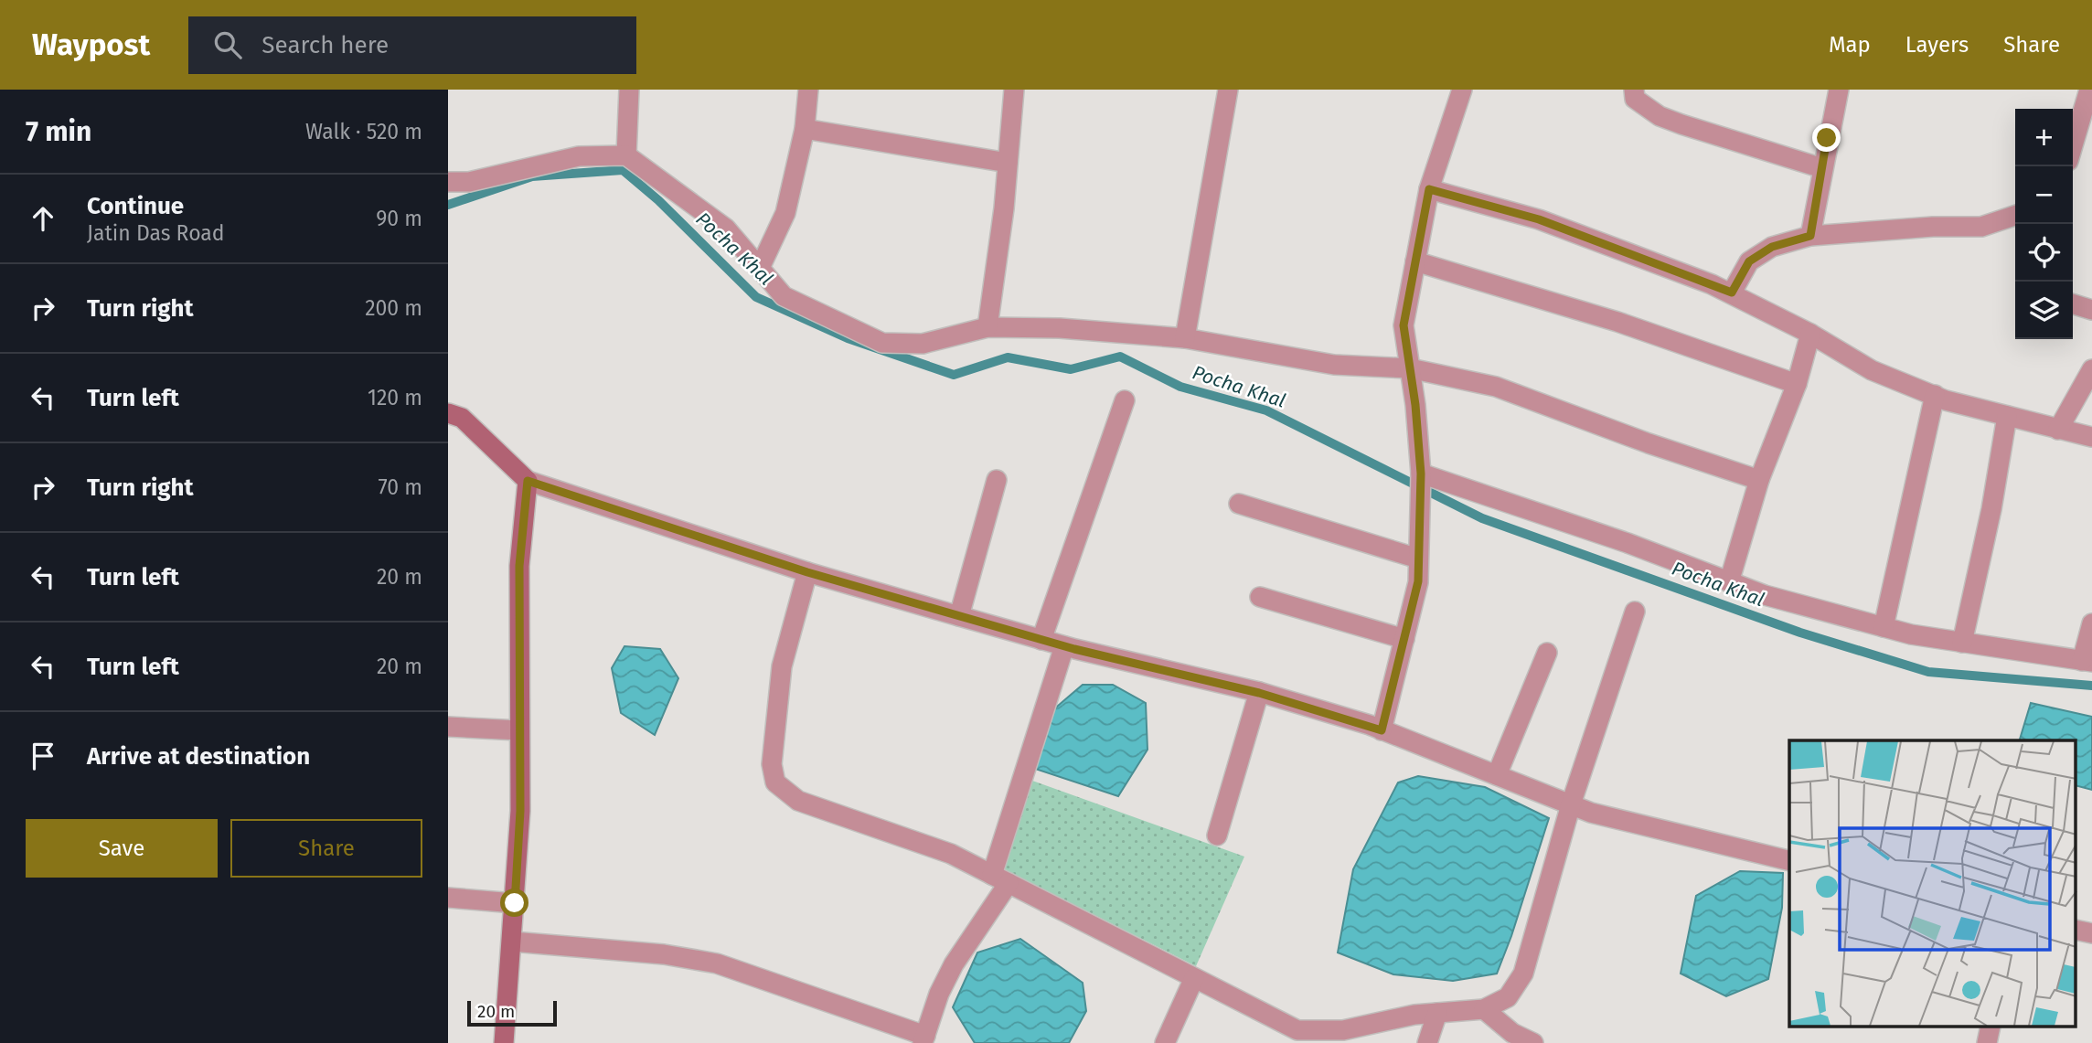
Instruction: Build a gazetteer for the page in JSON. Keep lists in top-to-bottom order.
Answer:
{
  "water": ["Pocha Khal"],
  "scale_bar": "20 m",
  "page": {
    "header": "Waypost",
    "search": "Search here",
    "nav": ["Map", "Layers", "Share"],
    "heading": ["7 min", "Walk · 520 m"],
    "map_buttons": ["+", "−"],
    "list": [
      ["Continue", "Jatin Das Road", "90 m"],
      ["Turn right", "200 m"],
      ["Turn left", "120 m"],
      ["Turn right", "70 m"],
      ["Turn left", "20 m"],
      ["Turn left", "20 m"],
      "Arrive at destination"
    ],
    "buttons": ["Save", "Share"],
    "scale": "20 m"
  }
}
